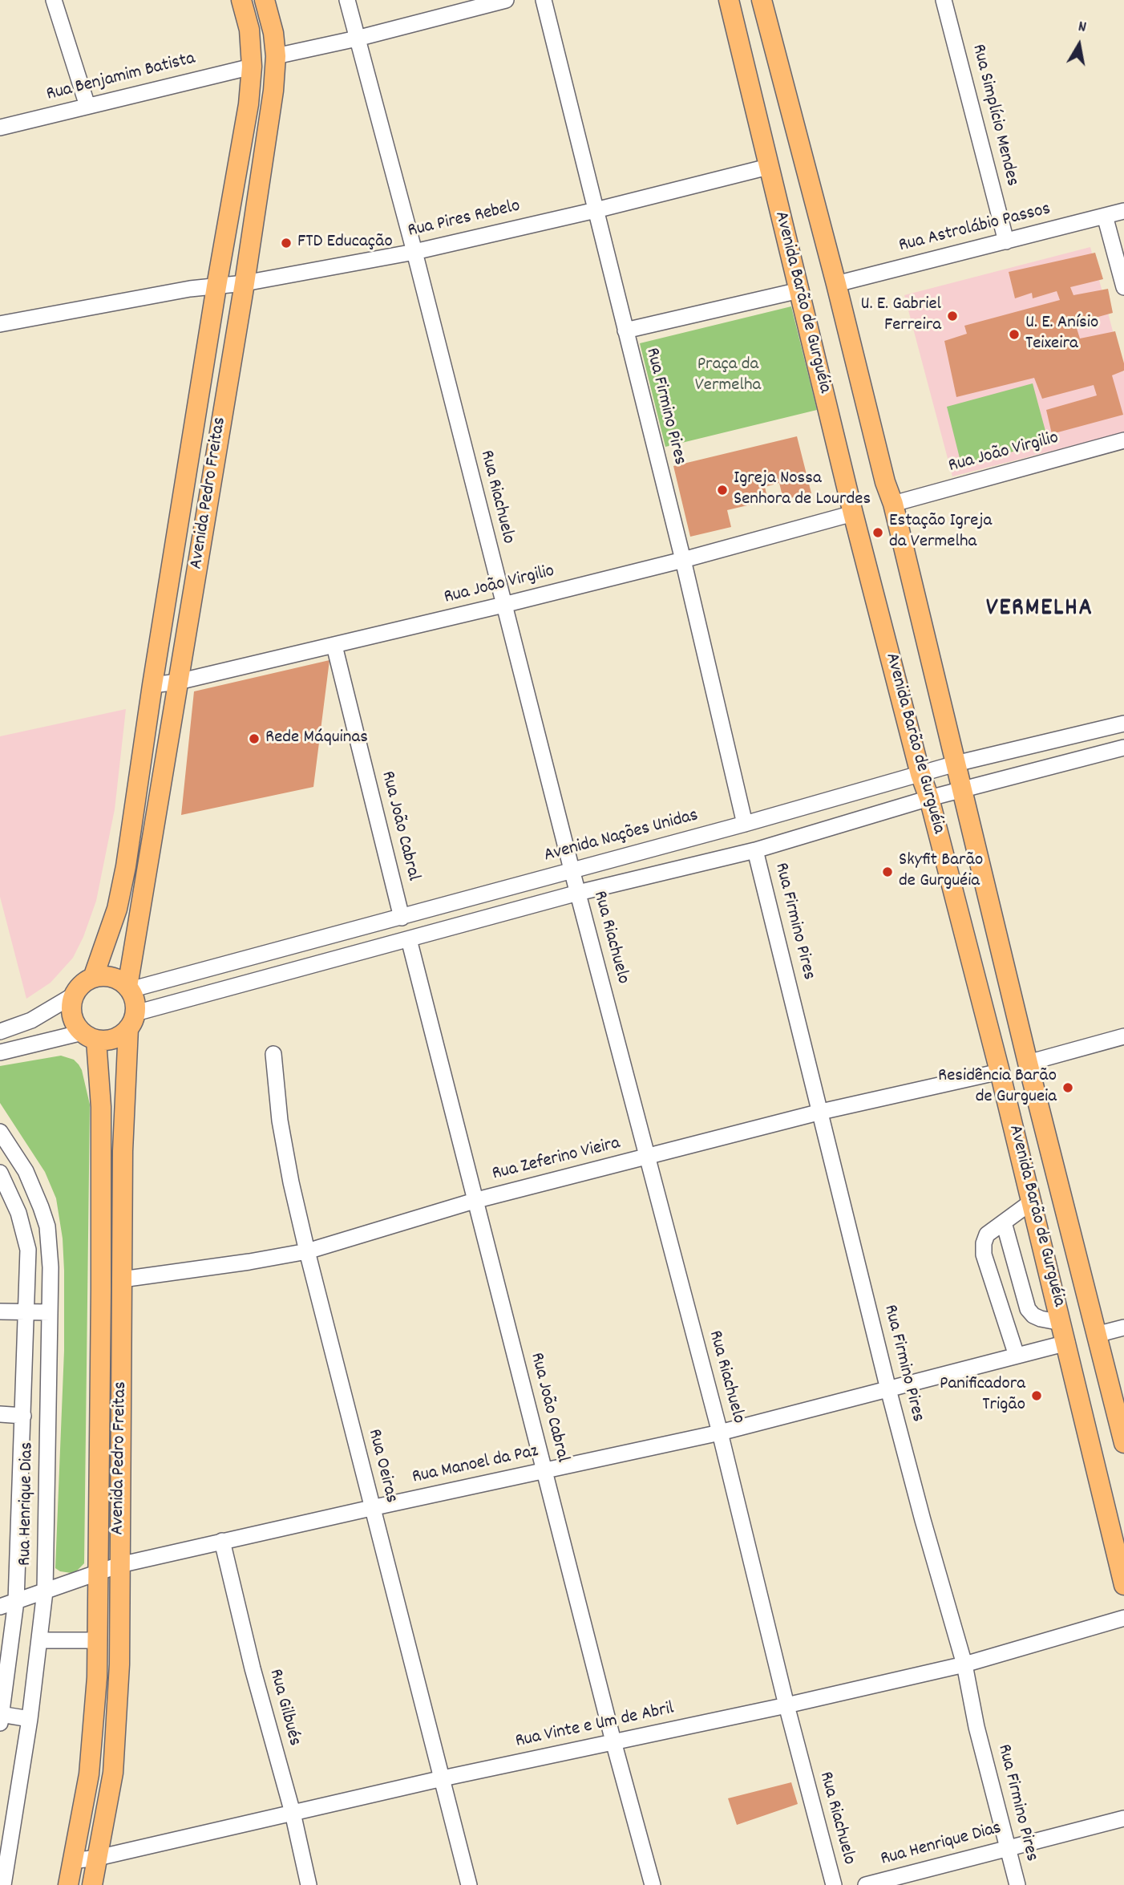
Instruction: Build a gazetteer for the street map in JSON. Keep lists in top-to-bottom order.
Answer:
{
  "streets": {
    "main road": ["Avenida Barão de Gurguéia", "Avenida Pedro Freitas"],
    "street": [
      "Rua Benjamim Batista",
      "Rua Simplício Mendes",
      "Rua Pires Rebelo",
      "Rua Astrolábio Passos",
      "Rua Firmino Pires",
      "Rua João Virgilio",
      "Rua Riachuelo",
      "Rua João Cabral",
      "Avenida Nações Unidas",
      "Rua Zeferino Vieira",
      "Rua Manoel da Paz",
      "Rua Oeiras",
      "Rua Henrique Dias",
      "Rua Gilbués",
      "Rua Vinte e Um de Abril"
    ]
  },
  "crossings": [
    ["Rua Benjamim Batista", "Avenida Pedro Freitas"],
    ["Rua Simplício Mendes", "Rua Astrolábio Passos"],
    ["Rua Pires Rebelo", "Avenida Barão de Gurguéia"],
    ["Rua Pires Rebelo", "Rua Firmino Pires"],
    ["Rua Pires Rebelo", "Avenida Pedro Freitas"],
    ["Rua Pires Rebelo", "Rua Riachuelo"],
    ["Rua Astrolábio Passos", "Avenida Barão de Gurguéia"],
    ["Avenida Barão de Gurguéia", "Rua João Virgilio"],
    ["Avenida Barão de Gurguéia", "Avenida Nações Unidas"],
    ["Avenida Barão de Gurguéia", "Rua Zeferino Vieira"],
    ["Avenida Barão de Gurguéia", "Rua Manoel da Paz"],
    ["Rua Firmino Pires", "Rua João Virgilio"],
    ["Rua Firmino Pires", "Avenida Nações Unidas"],
    ["Rua Firmino Pires", "Rua Zeferino Vieira"],
    ["Rua Firmino Pires", "Rua Manoel da Paz"],
    ["Rua Firmino Pires", "Rua Henrique Dias"],
    ["Rua Firmino Pires", "Rua Vinte e Um de Abril"],
    ["Rua João Virgilio", "Avenida Pedro Freitas"],
    ["Rua João Virgilio", "Rua Riachuelo"],
    ["Rua João Virgilio", "Rua João Cabral"],
    ["Avenida Pedro Freitas", "Avenida Nações Unidas"],
    ["Avenida Pedro Freitas", "Rua Zeferino Vieira"],
    ["Avenida Pedro Freitas", "Rua Manoel da Paz"],
    ["Avenida Pedro Freitas", "Rua Vinte e Um de Abril"],
    ["Rua Riachuelo", "Avenida Nações Unidas"],
    ["Rua Riachuelo", "Rua Zeferino Vieira"],
    ["Rua Riachuelo", "Rua Manoel da Paz"],
    ["Rua Riachuelo", "Rua Vinte e Um de Abril"],
    ["Rua João Cabral", "Avenida Nações Unidas"],
    ["Rua João Cabral", "Rua Zeferino Vieira"],
    ["Rua João Cabral", "Rua Manoel da Paz"],
    ["Rua João Cabral", "Rua Vinte e Um de Abril"],
    ["Rua Zeferino Vieira", "Rua Oeiras"],
    ["Rua Manoel da Paz", "Rua Oeiras"],
    ["Rua Manoel da Paz", "Rua Gilbués"],
    ["Rua Oeiras", "Rua Vinte e Um de Abril"],
    ["Rua Gilbués", "Rua Vinte e Um de Abril"]
  ],
  "districts": ["VERMELHA"],
  "parks": ["Praça da Vermelha"],
  "places": [
    "FTD Educação",
    "U. E. Gabriel Ferreira",
    "U. E. Anísio Teixeira",
    "Igreja Nossa Senhora de Lourdes",
    "Estação Igreja da Vermelha",
    "Rede Máquinas",
    "Skyfit Barão de Gurguéia",
    "Residência Barão de Gurgueia",
    "Panificadora Trigão"
  ],
  "north": "top"
}
